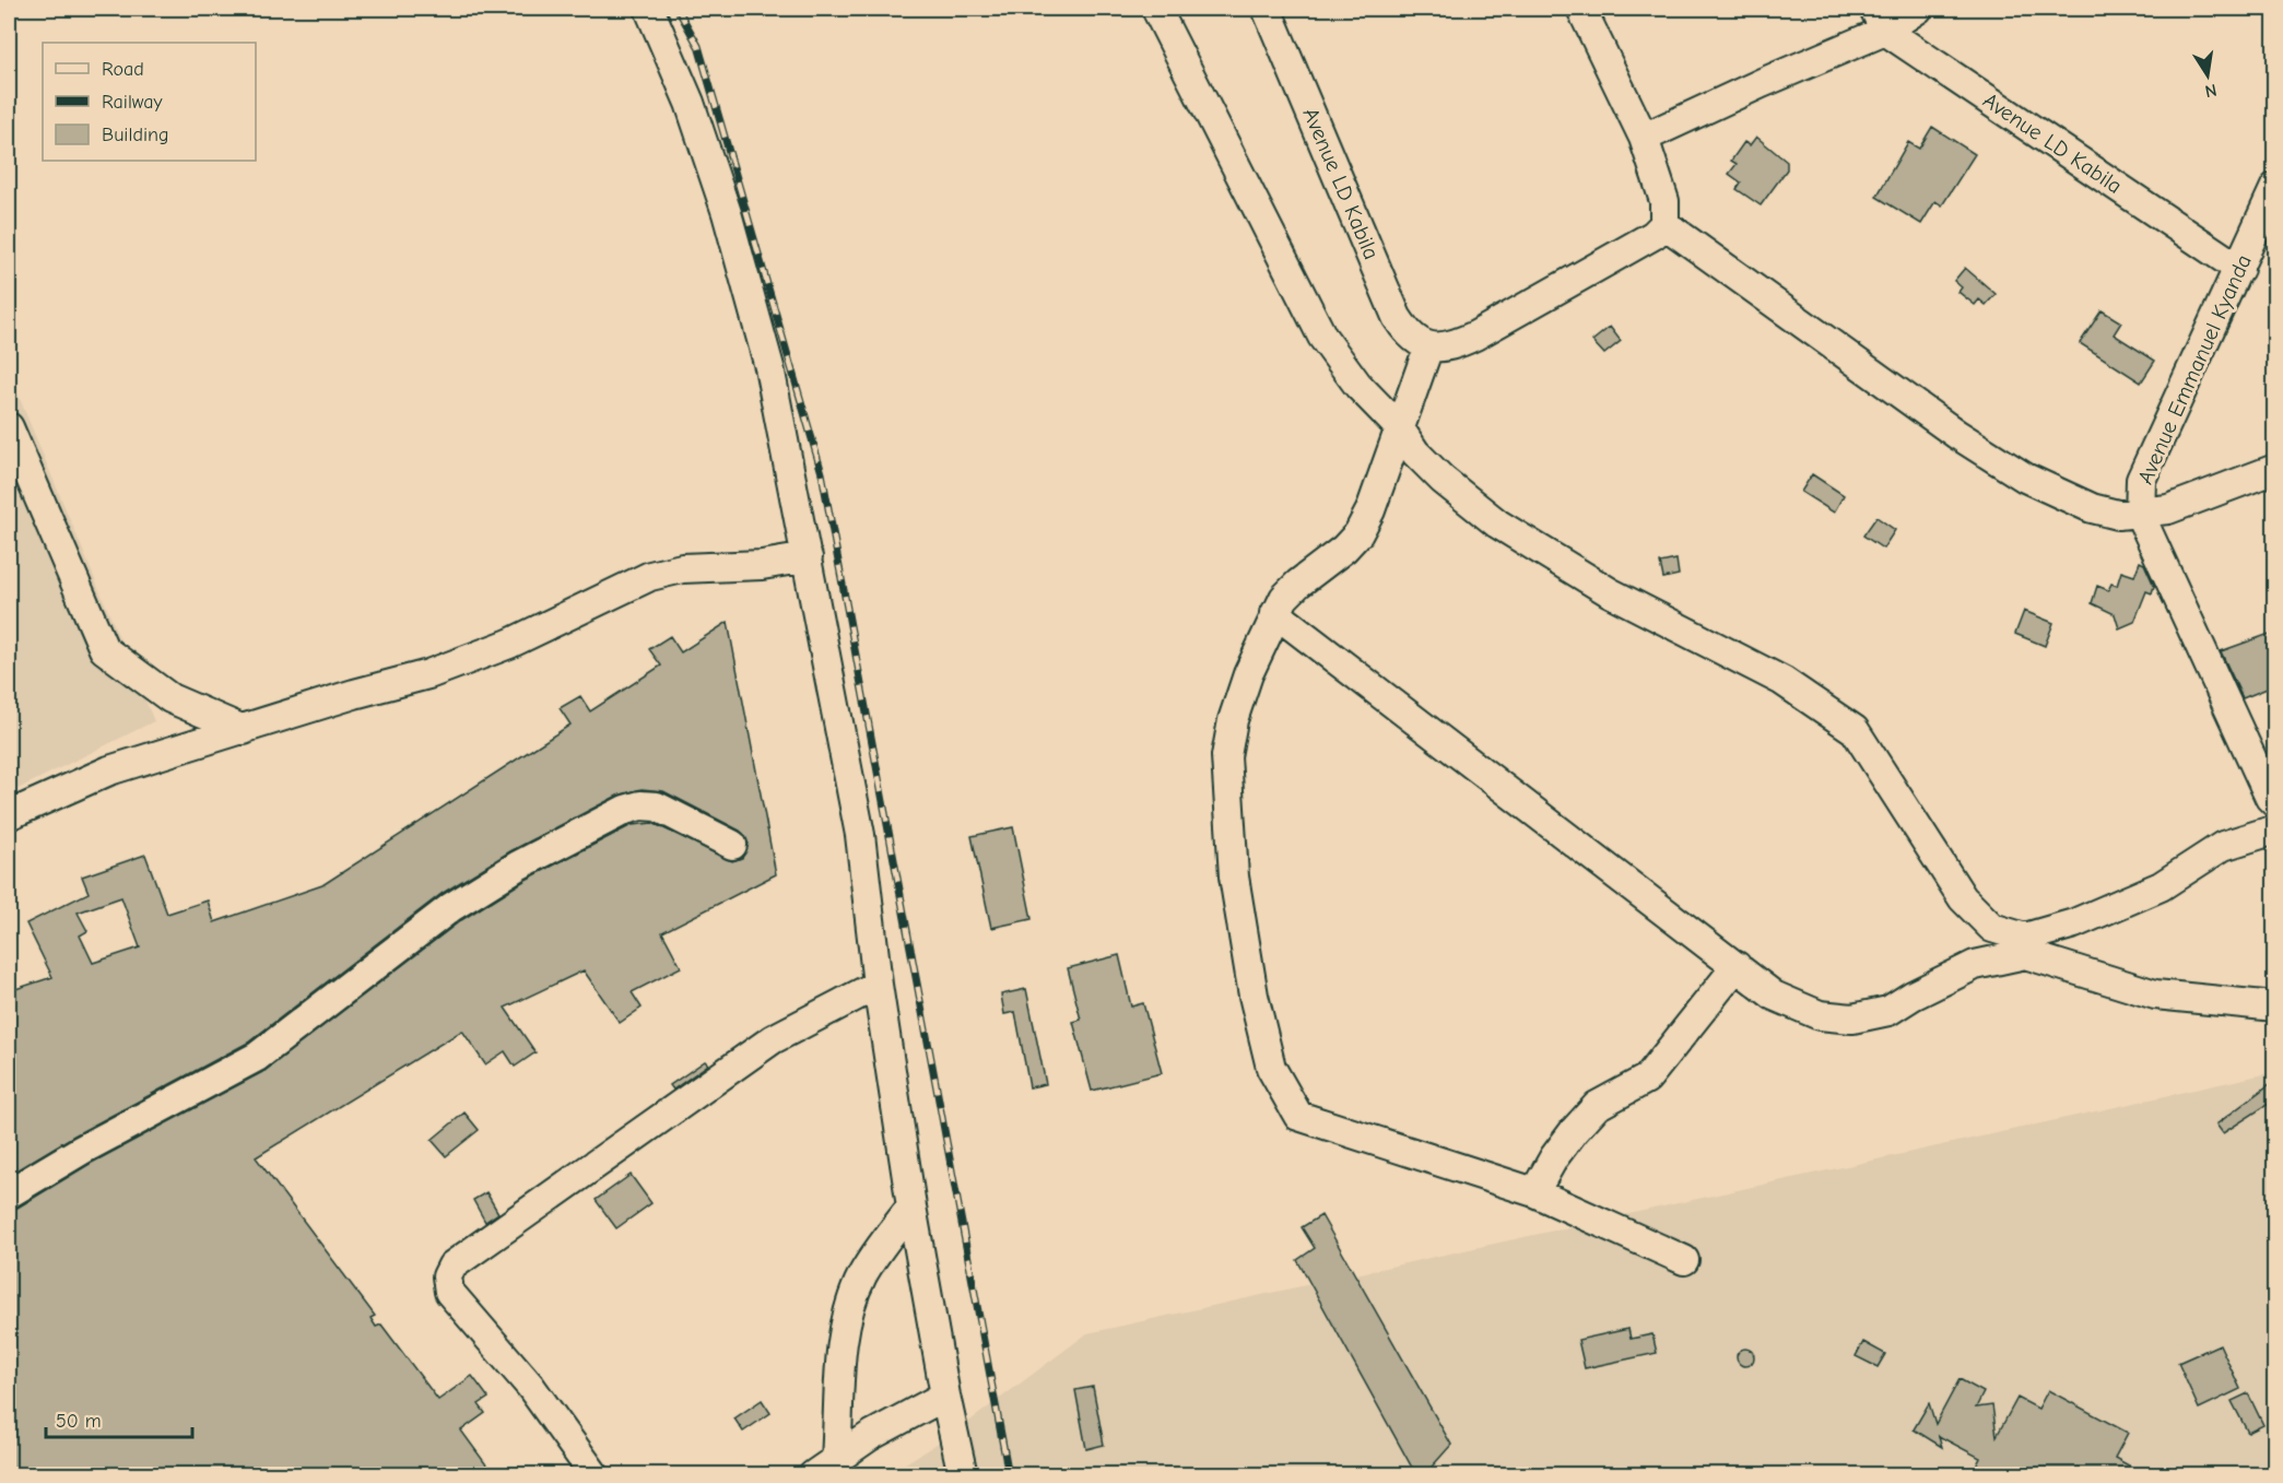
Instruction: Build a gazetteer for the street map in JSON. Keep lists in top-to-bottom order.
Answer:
{
  "streets": {
    "street": ["Avenue LD Kabila", "Avenue Emmanuel Kyanda"]
  },
  "crossings": [
    ["Avenue LD Kabila", "Avenue Emmanuel Kyanda"]
  ],
  "legend": ["Road", "Railway", "Building"],
  "scale_bar": "50 m",
  "north": "bottom"
}
